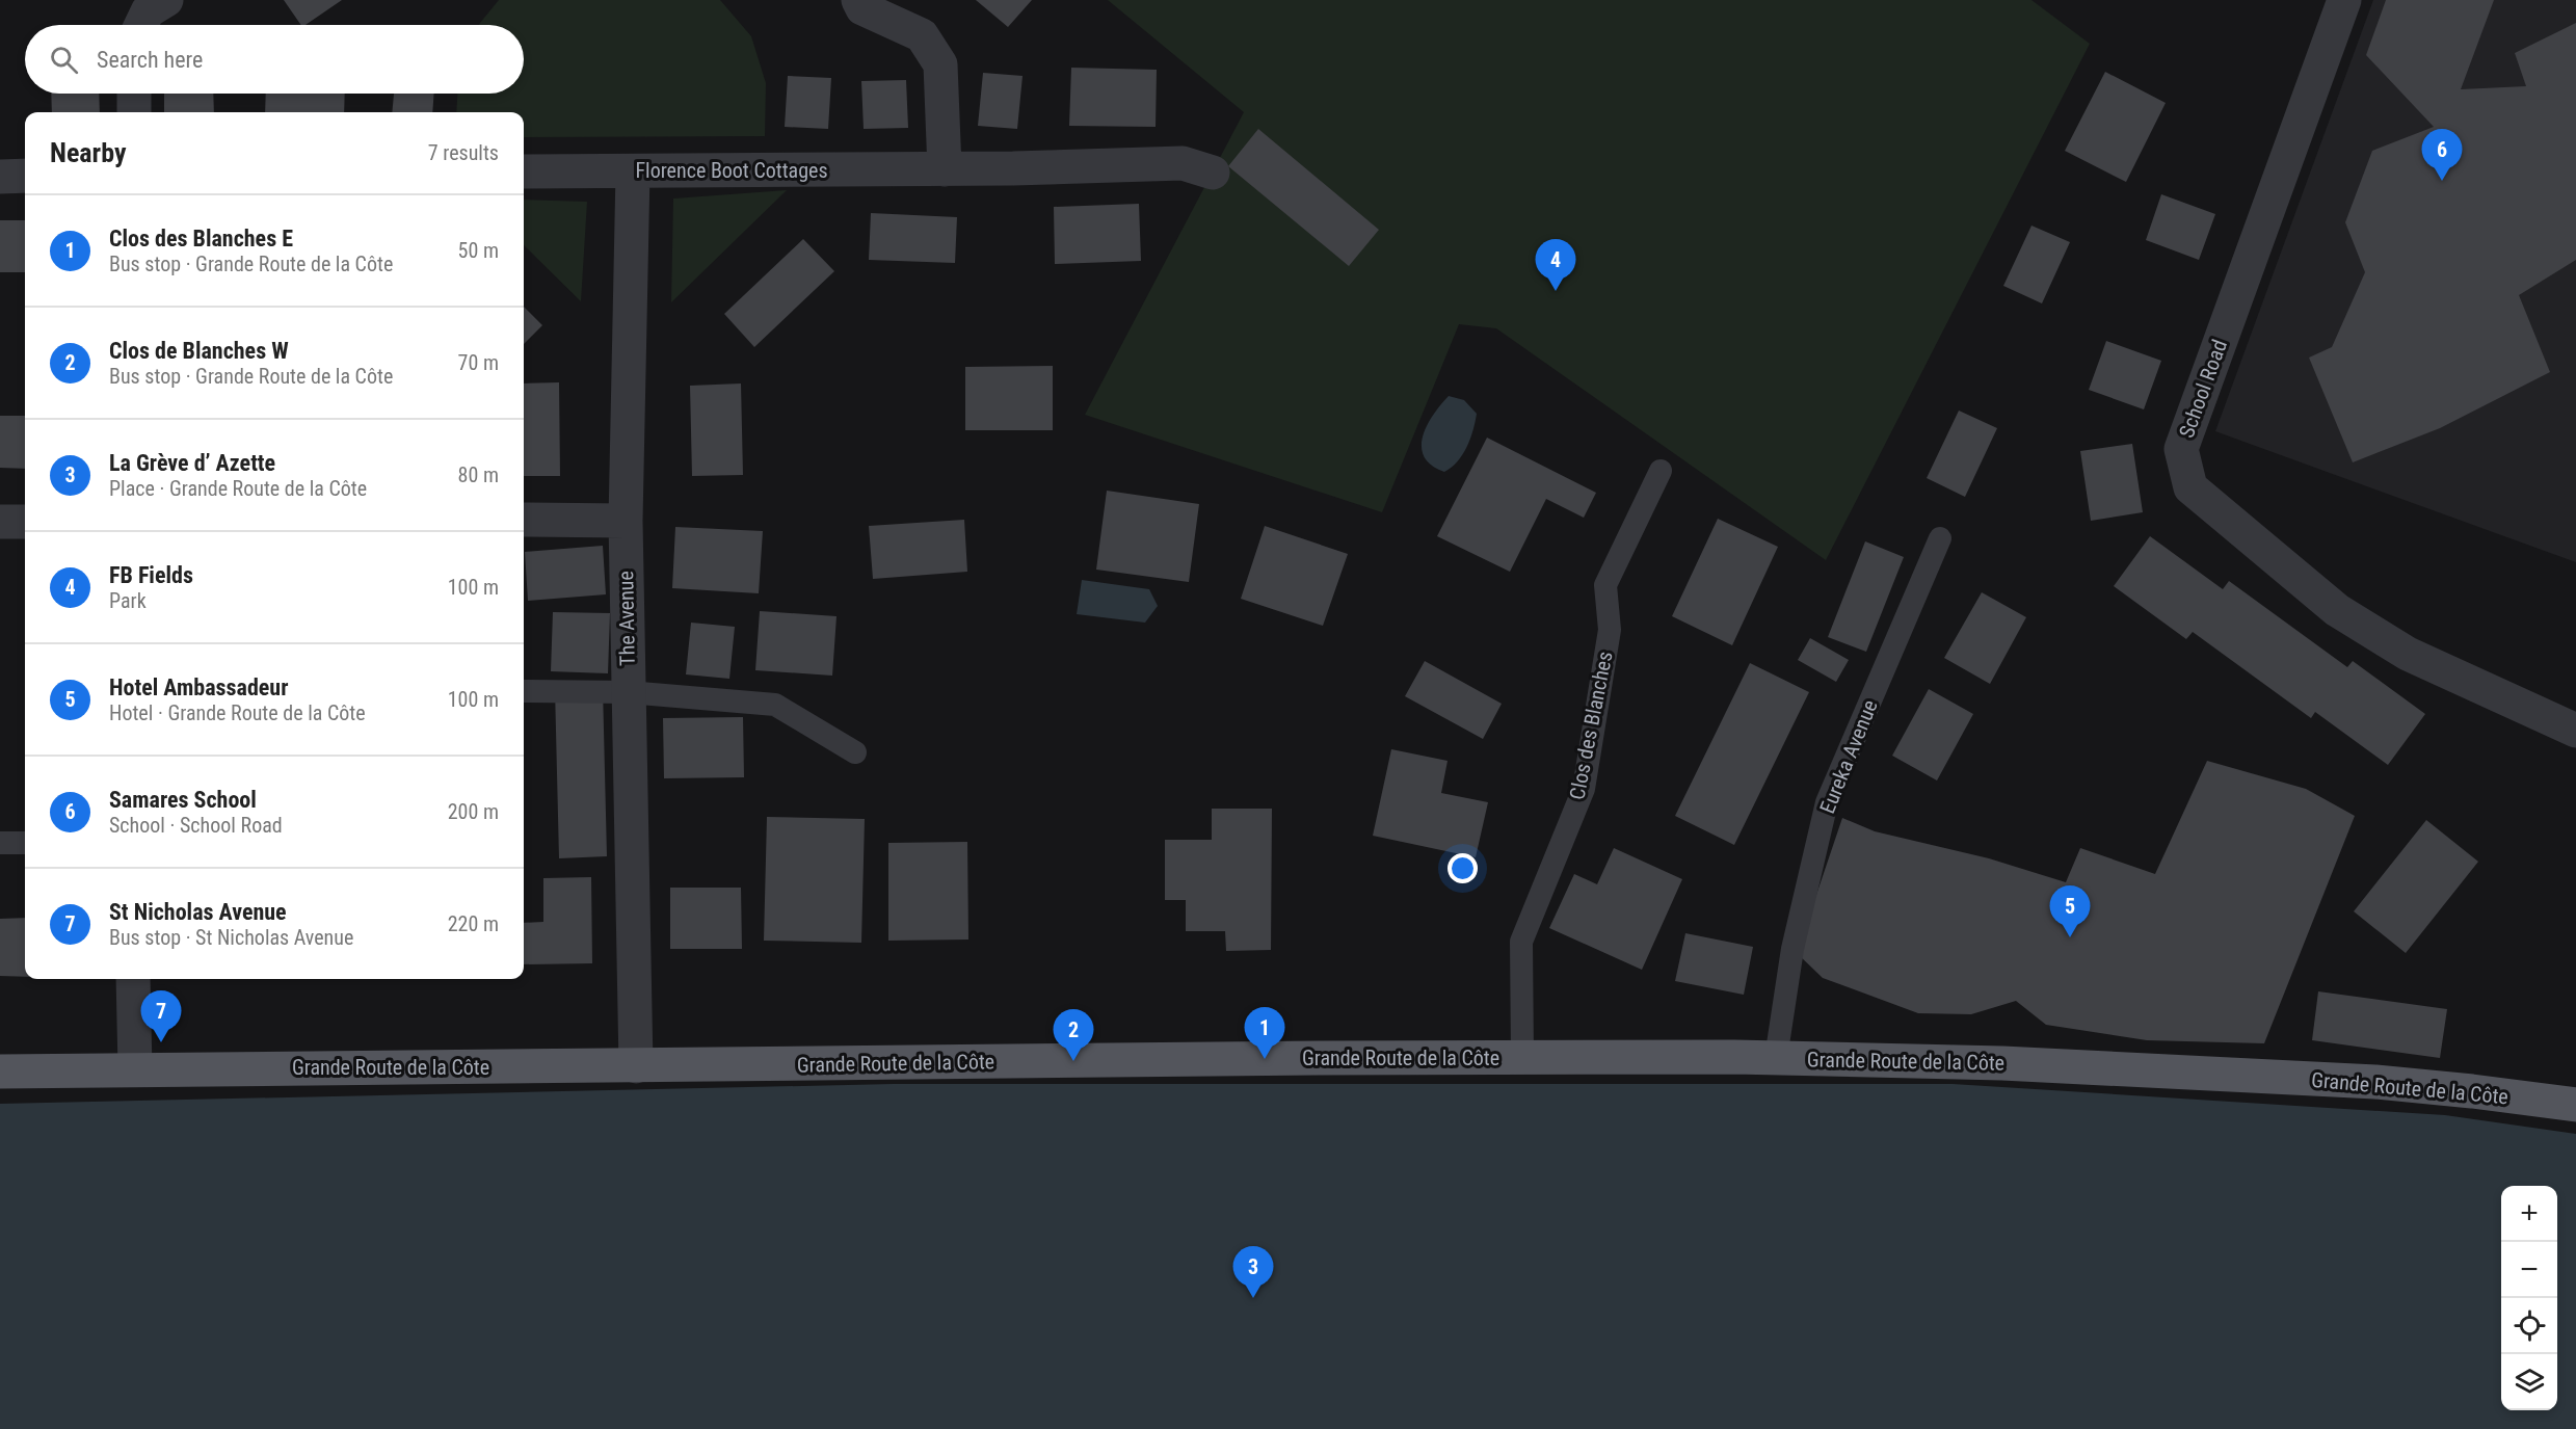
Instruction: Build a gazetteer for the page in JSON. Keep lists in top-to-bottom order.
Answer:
{
  "streets": {
    "main road": ["Grande Route de la Côte"],
    "street": ["Florence Boot Cottages", "School Road", "The Avenue"],
    "lane": ["Clos des Blanches", "Eureka Avenue"]
  },
  "crossings": [
    ["Florence Boot Cottages", "The Avenue"],
    ["The Avenue", "Grande Route de la Côte"],
    ["Clos des Blanches", "Grande Route de la Côte"],
    ["Eureka Avenue", "Grande Route de la Côte"]
  ],
  "page": {
    "search": "Search here",
    "heading": ["Nearby", "7 results"],
    "pins": [
      "6",
      "4",
      "5",
      "7",
      "1",
      "2",
      "3"
    ],
    "list": [
      {
        "mark": "1",
        "name": "Clos des Blanches E",
        "note": "Bus stop · Grande Route de la Côte",
        "value": "50 m"
      },
      {
        "mark": "2",
        "name": "Clos de Blanches W",
        "note": "Bus stop · Grande Route de la Côte",
        "value": "70 m"
      },
      {
        "mark": "3",
        "name": "La Grève d’ Azette",
        "note": "Place · Grande Route de la Côte",
        "value": "80 m"
      },
      {
        "mark": "4",
        "name": "FB Fields",
        "note": "Park",
        "value": "100 m"
      },
      {
        "mark": "5",
        "name": "Hotel Ambassadeur",
        "note": "Hotel · Grande Route de la Côte",
        "value": "100 m"
      },
      {
        "mark": "6",
        "name": "Samares School",
        "note": "School · School Road",
        "value": "200 m"
      },
      {
        "mark": "7",
        "name": "St Nicholas Avenue",
        "note": "Bus stop · St Nicholas Avenue",
        "value": "220 m"
      }
    ],
    "map_buttons": ["+", "−"]
  }
}
